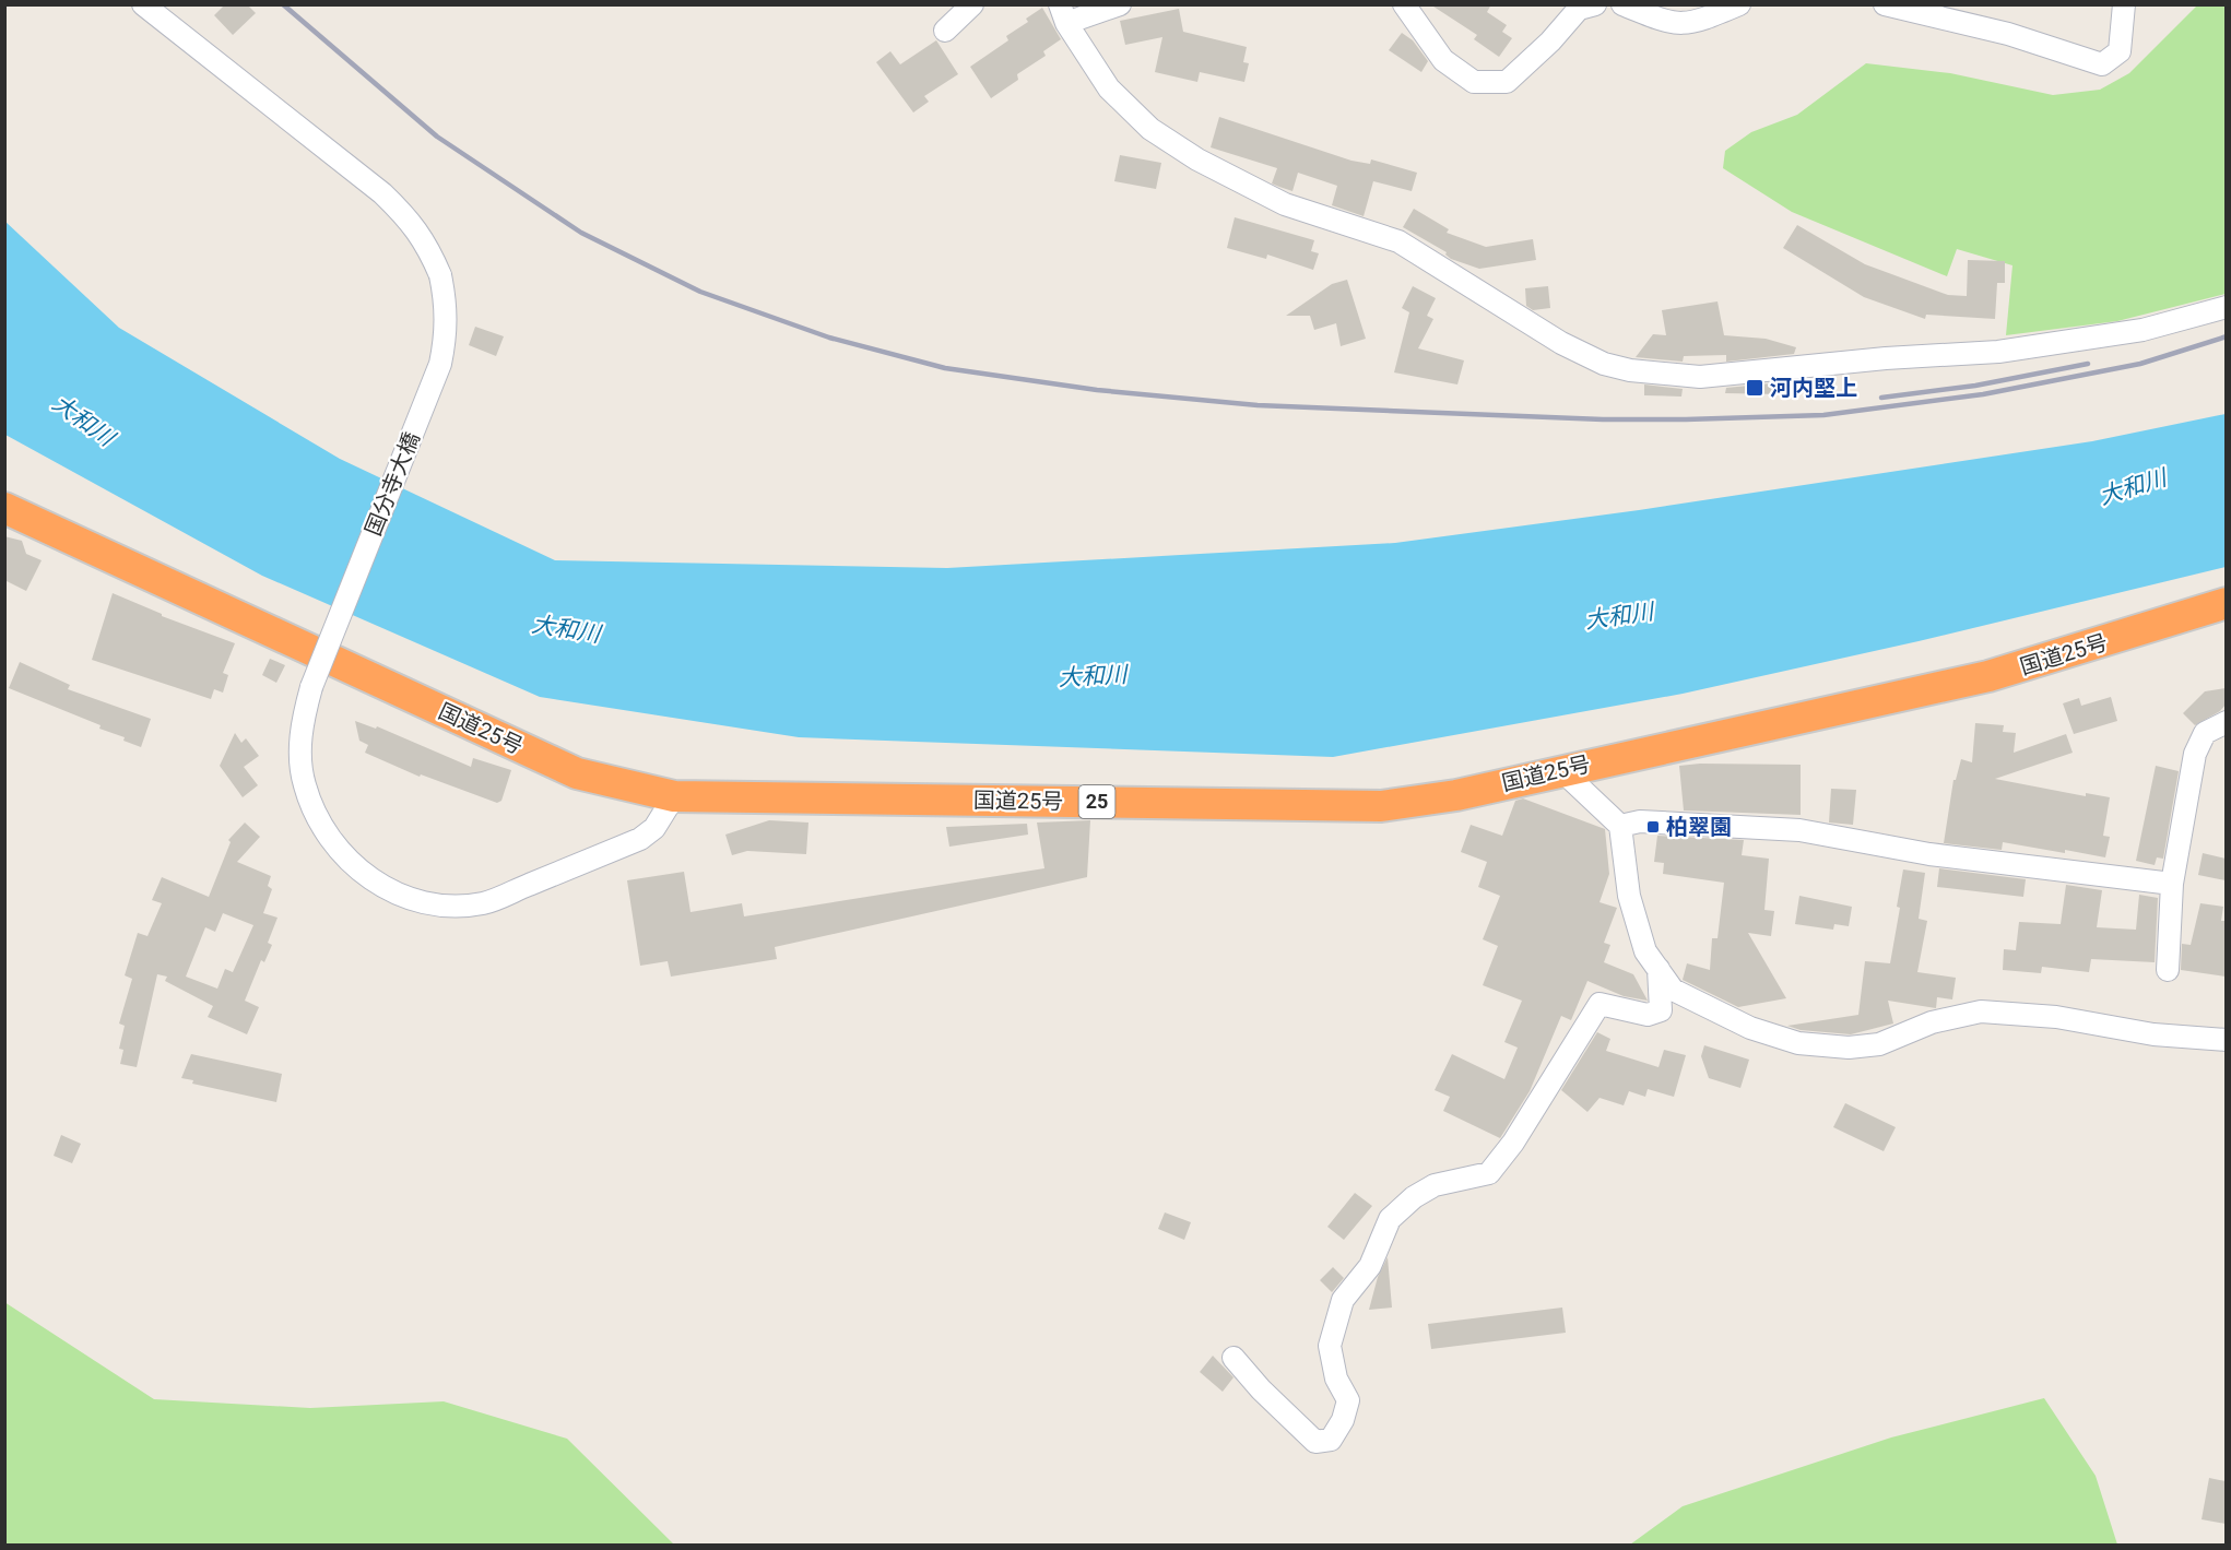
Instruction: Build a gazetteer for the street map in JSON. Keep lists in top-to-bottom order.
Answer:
{
  "streets": {
    "highway": ["国道25号", "25"],
    "street": ["国分寺大橋"]
  },
  "crossings": [
    ["国分寺大橋", "国道25号"]
  ],
  "water": ["大和川"],
  "places": {
    "transit": ["河内堅上", "柏翠園"]
  }
}
